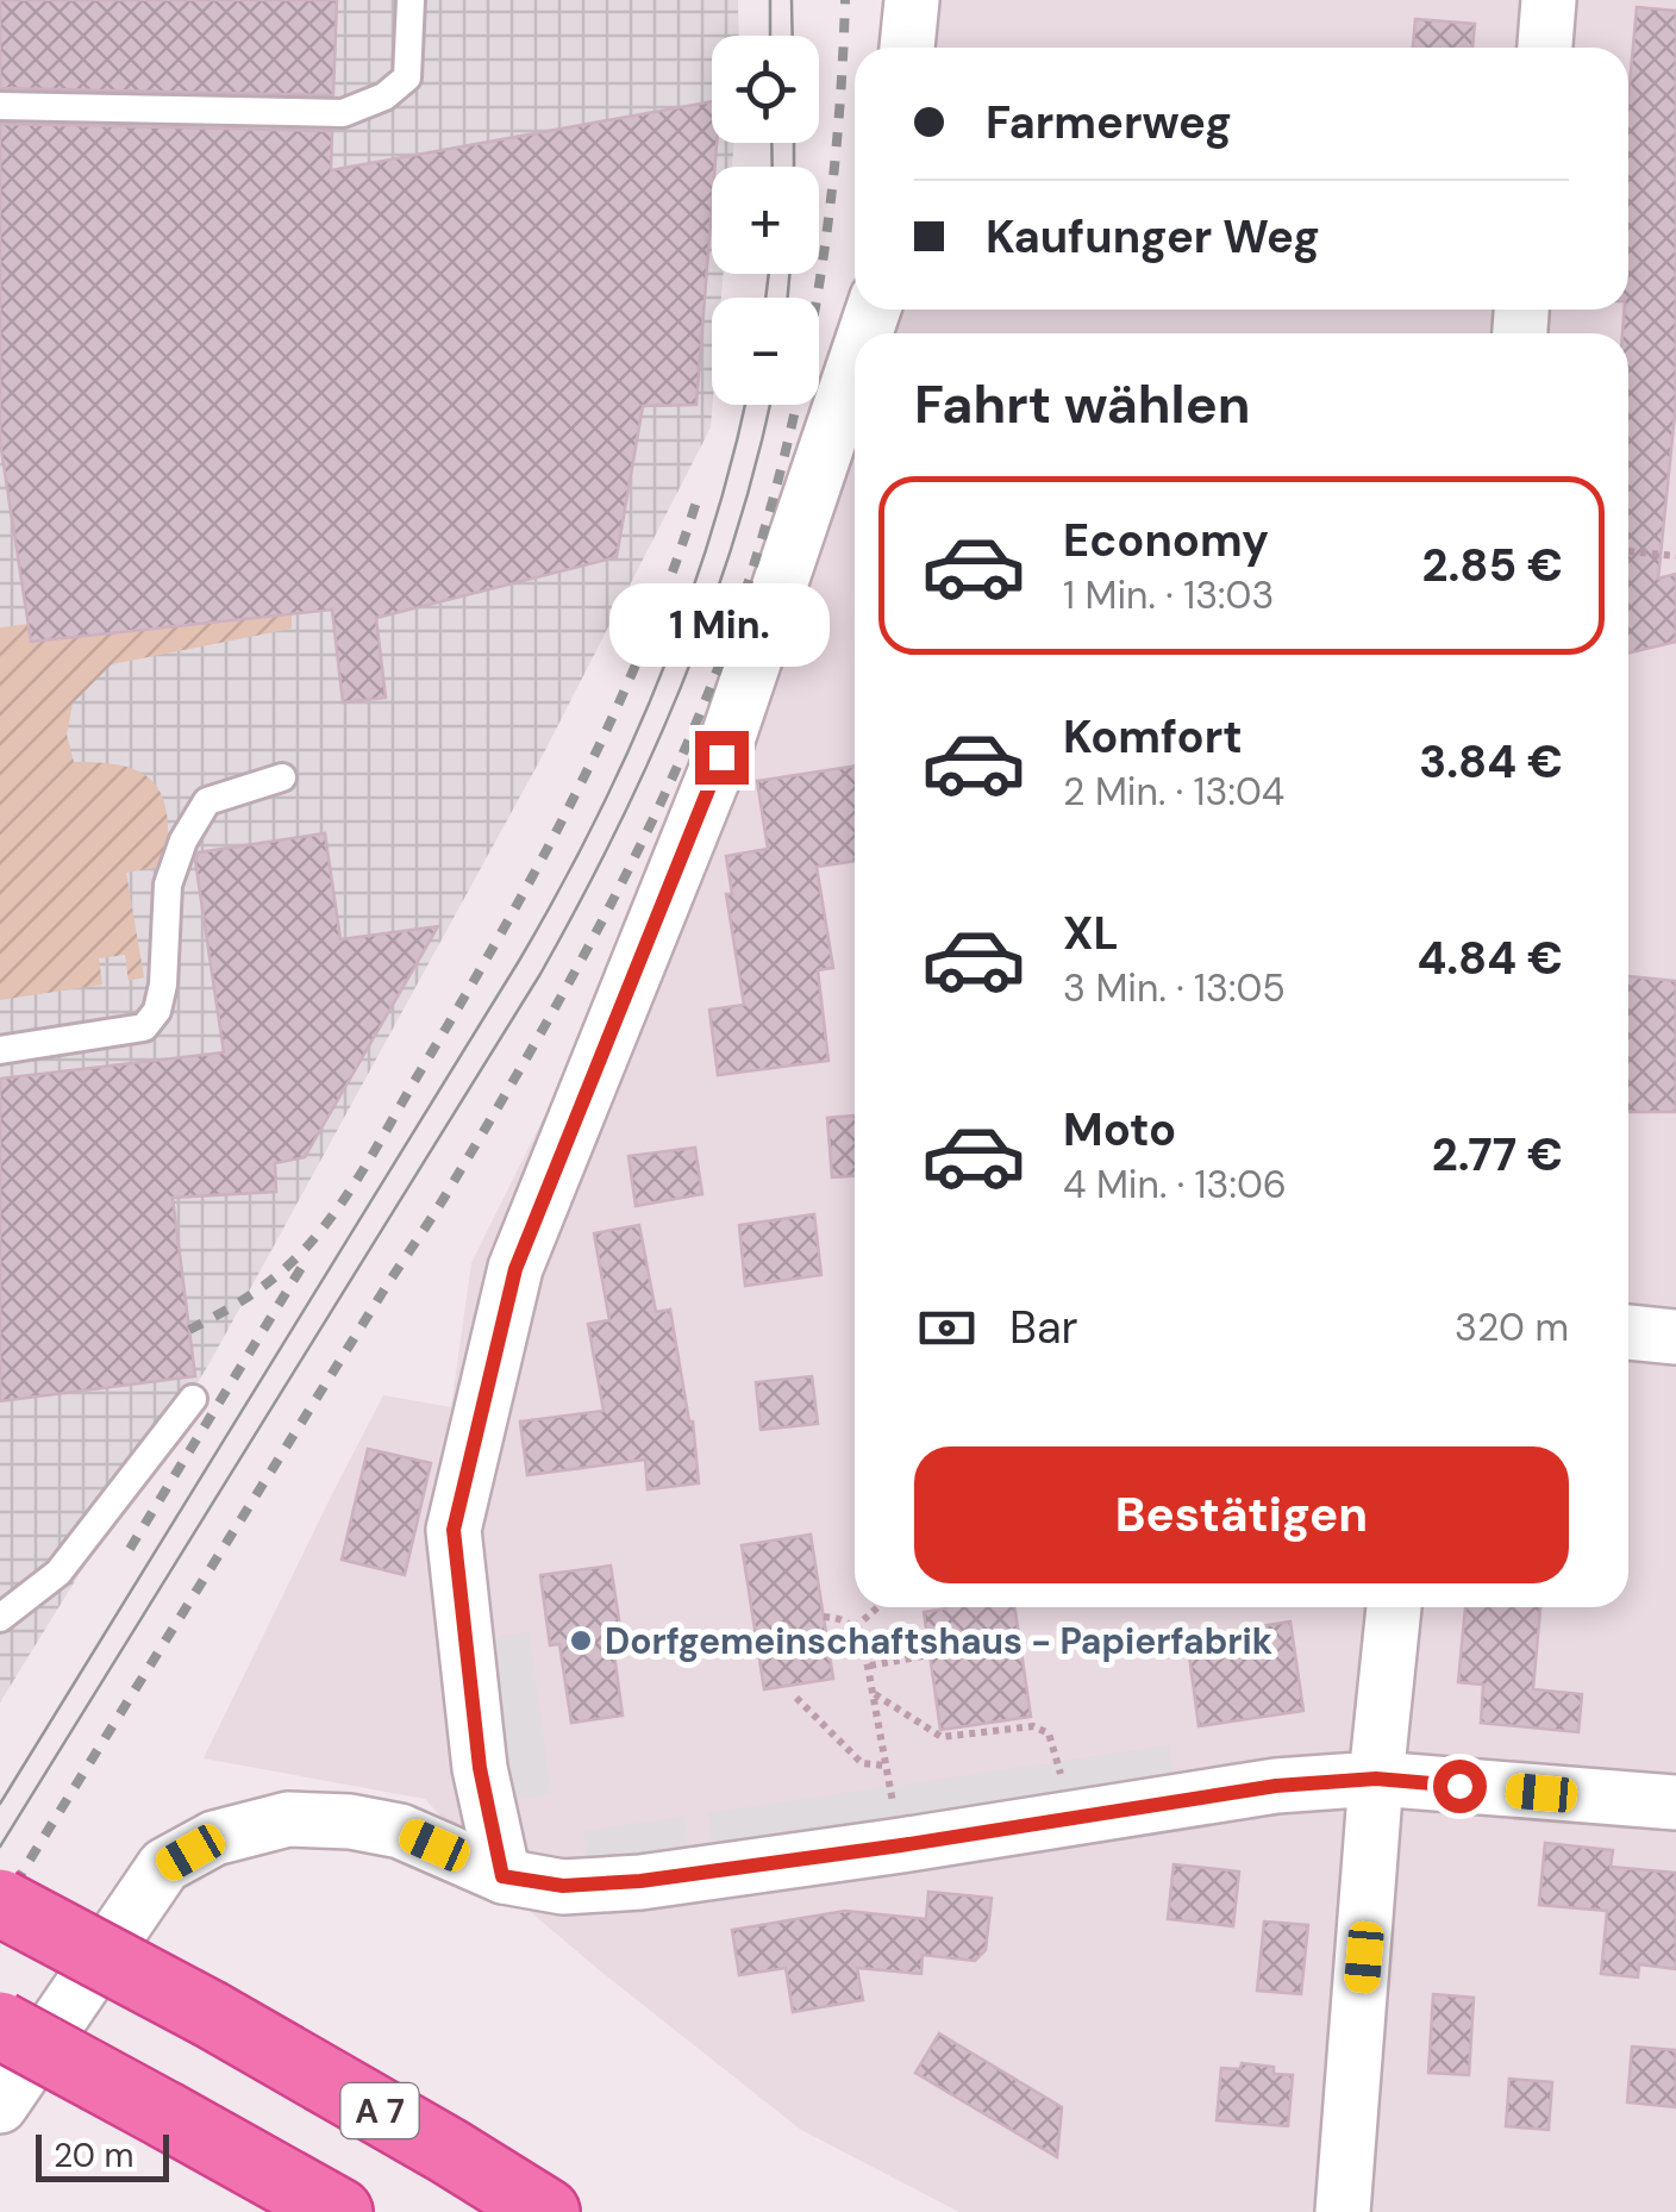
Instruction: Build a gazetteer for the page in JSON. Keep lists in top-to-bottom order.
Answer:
{
  "streets": {
    "highway": ["A 7"]
  },
  "places": ["Dorfgemeinschaftshaus - Papierfabrik"],
  "scale_bar": "20 m",
  "page": {
    "map_buttons": ["+", "−"],
    "banner": ["Farmerweg", "Kaufunger Weg"],
    "heading": "Fahrt wählen",
    "list": [
      {
        "name": "Economy",
        "note": "1 Min. · 13:03",
        "value": "2.85 €"
      },
      {
        "name": "Komfort",
        "note": "2 Min. · 13:04",
        "value": "3.84 €"
      },
      {
        "name": "XL",
        "note": "3 Min. · 13:05",
        "value": "4.84 €"
      },
      {
        "name": "Moto",
        "note": "4 Min. · 13:06",
        "value": "2.77 €"
      }
    ],
    "bubble": "1 Min.",
    "pay": ["Bar", "320 m"],
    "buttons": "Bestätigen",
    "scale": "20 m"
  }
}
